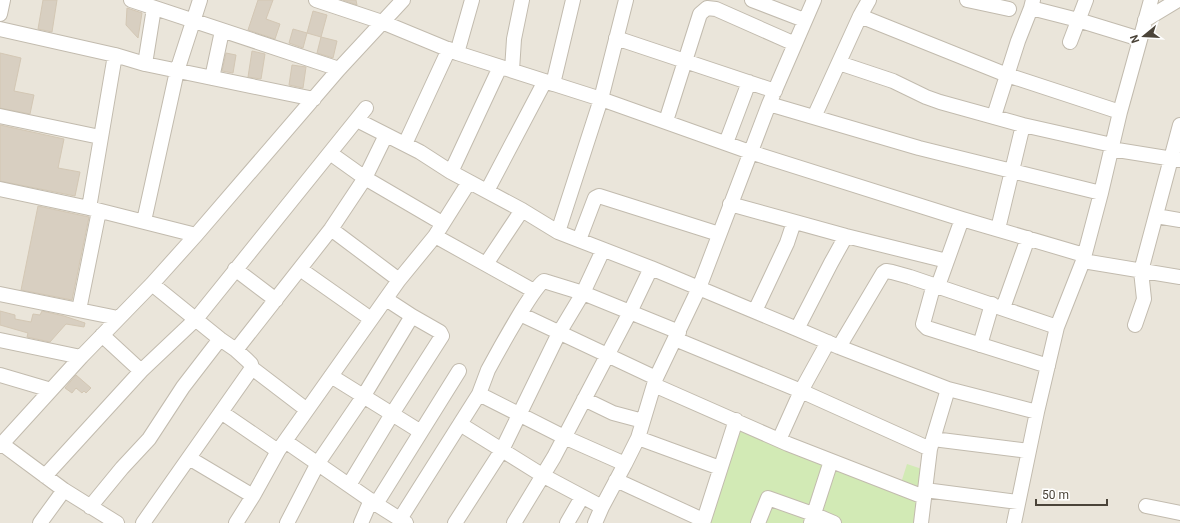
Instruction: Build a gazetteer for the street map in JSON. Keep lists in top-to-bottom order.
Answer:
{
  "scale_bar": "50 m",
  "north": "left"
}
